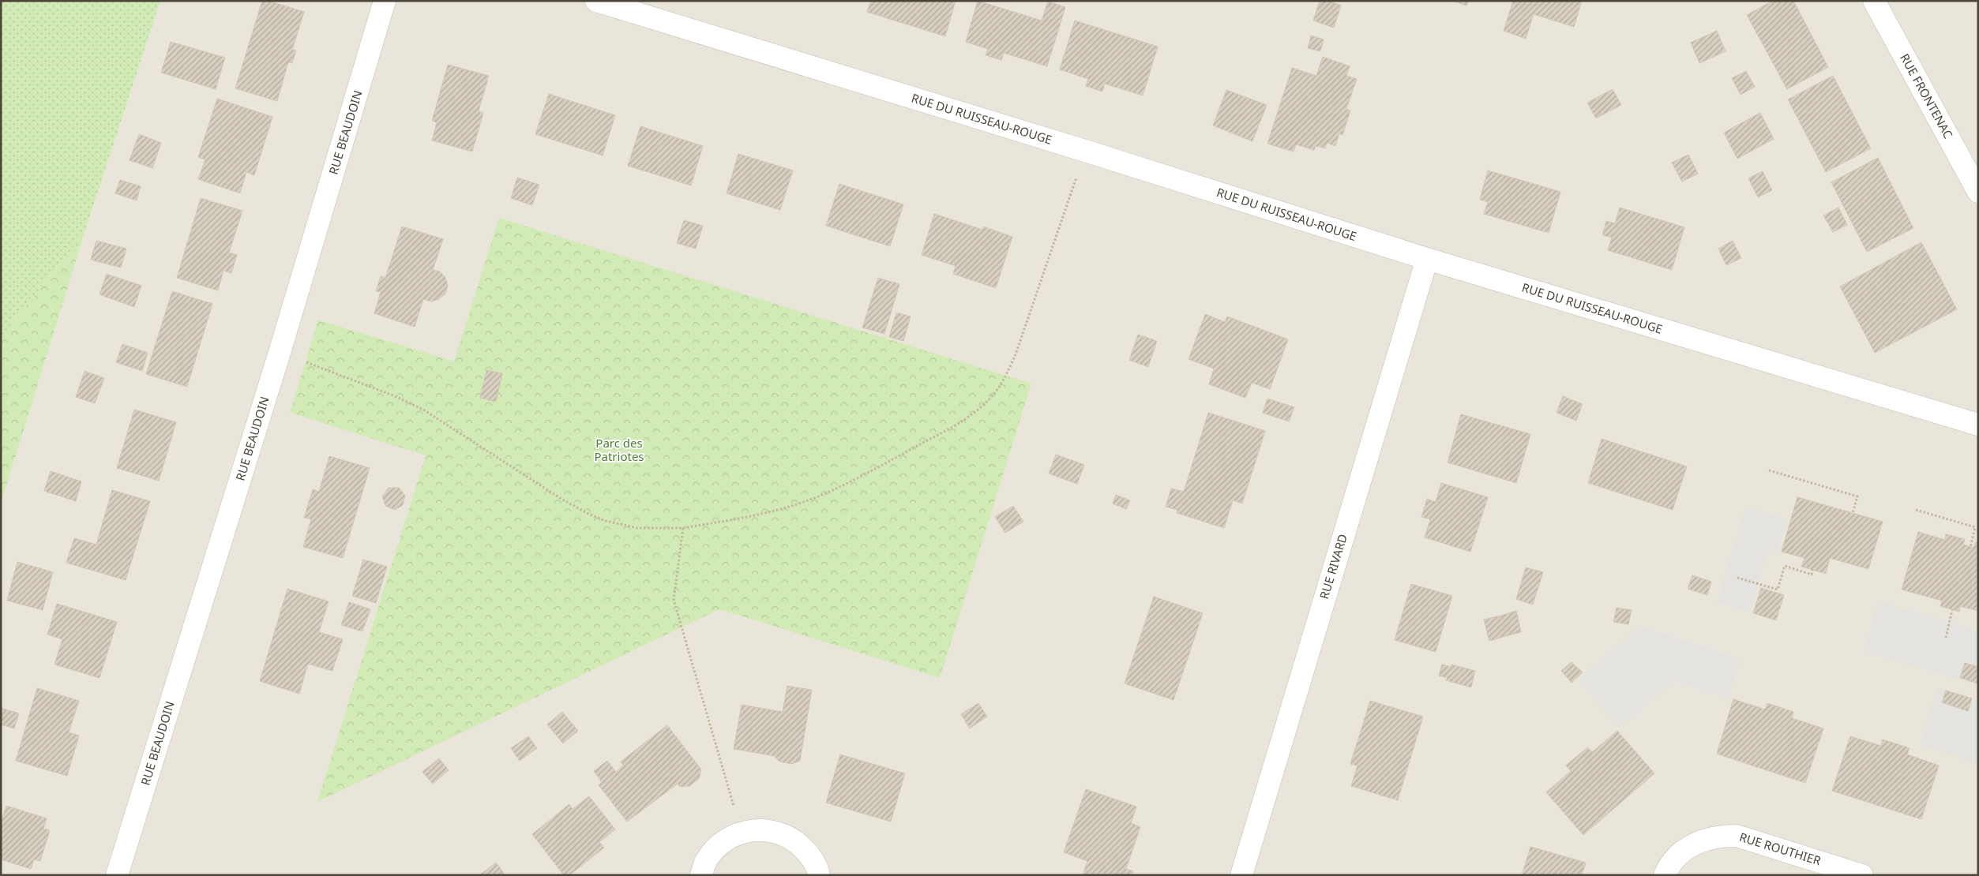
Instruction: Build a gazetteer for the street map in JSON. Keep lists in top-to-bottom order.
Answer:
{
  "streets": {
    "street": [
      "RUE FRONTENAC",
      "RUE DU RUISSEAU-ROUGE",
      "RUE BEAUDOIN",
      "RUE RIVARD",
      "RUE ROUTHIER"
    ]
  },
  "crossings": [
    ["RUE DU RUISSEAU-ROUGE", "RUE RIVARD"]
  ],
  "parks": ["Parc des Patriotes"]
}
